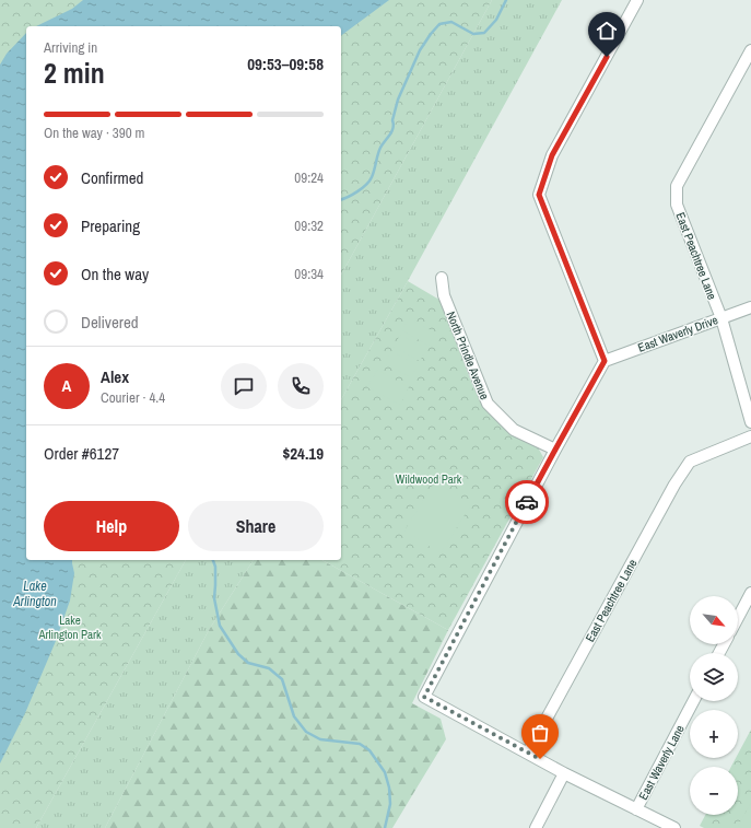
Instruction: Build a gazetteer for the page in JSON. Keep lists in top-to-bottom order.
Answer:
{
  "streets": {
    "street": [
      "East Peachtree Lane",
      "East Waverly Drive",
      "North Prindle Avenue",
      "East Waverly Lane"
    ]
  },
  "crossings": [
    ["East Peachtree Lane", "East Waverly Drive"]
  ],
  "water": ["Lake Arlington"],
  "parks": ["Wildwood Park", "Lake Arlington Park"],
  "north": "bottom right",
  "page": {
    "heading": ["2 min", "Arriving in", "09:53–09:58"],
    "panel": [
      "Alex",
      "Courier · 4.4",
      "Order #6127",
      "$24.19"
    ],
    "bar": "On the way · 390 m",
    "list": [
      ["Confirmed", "09:24"],
      ["Preparing", "09:32"],
      ["On the way", "09:34"],
      "Delivered"
    ],
    "round": "A",
    "buttons": ["Help", "Share"],
    "map_buttons": ["+", "−"]
  }
}
